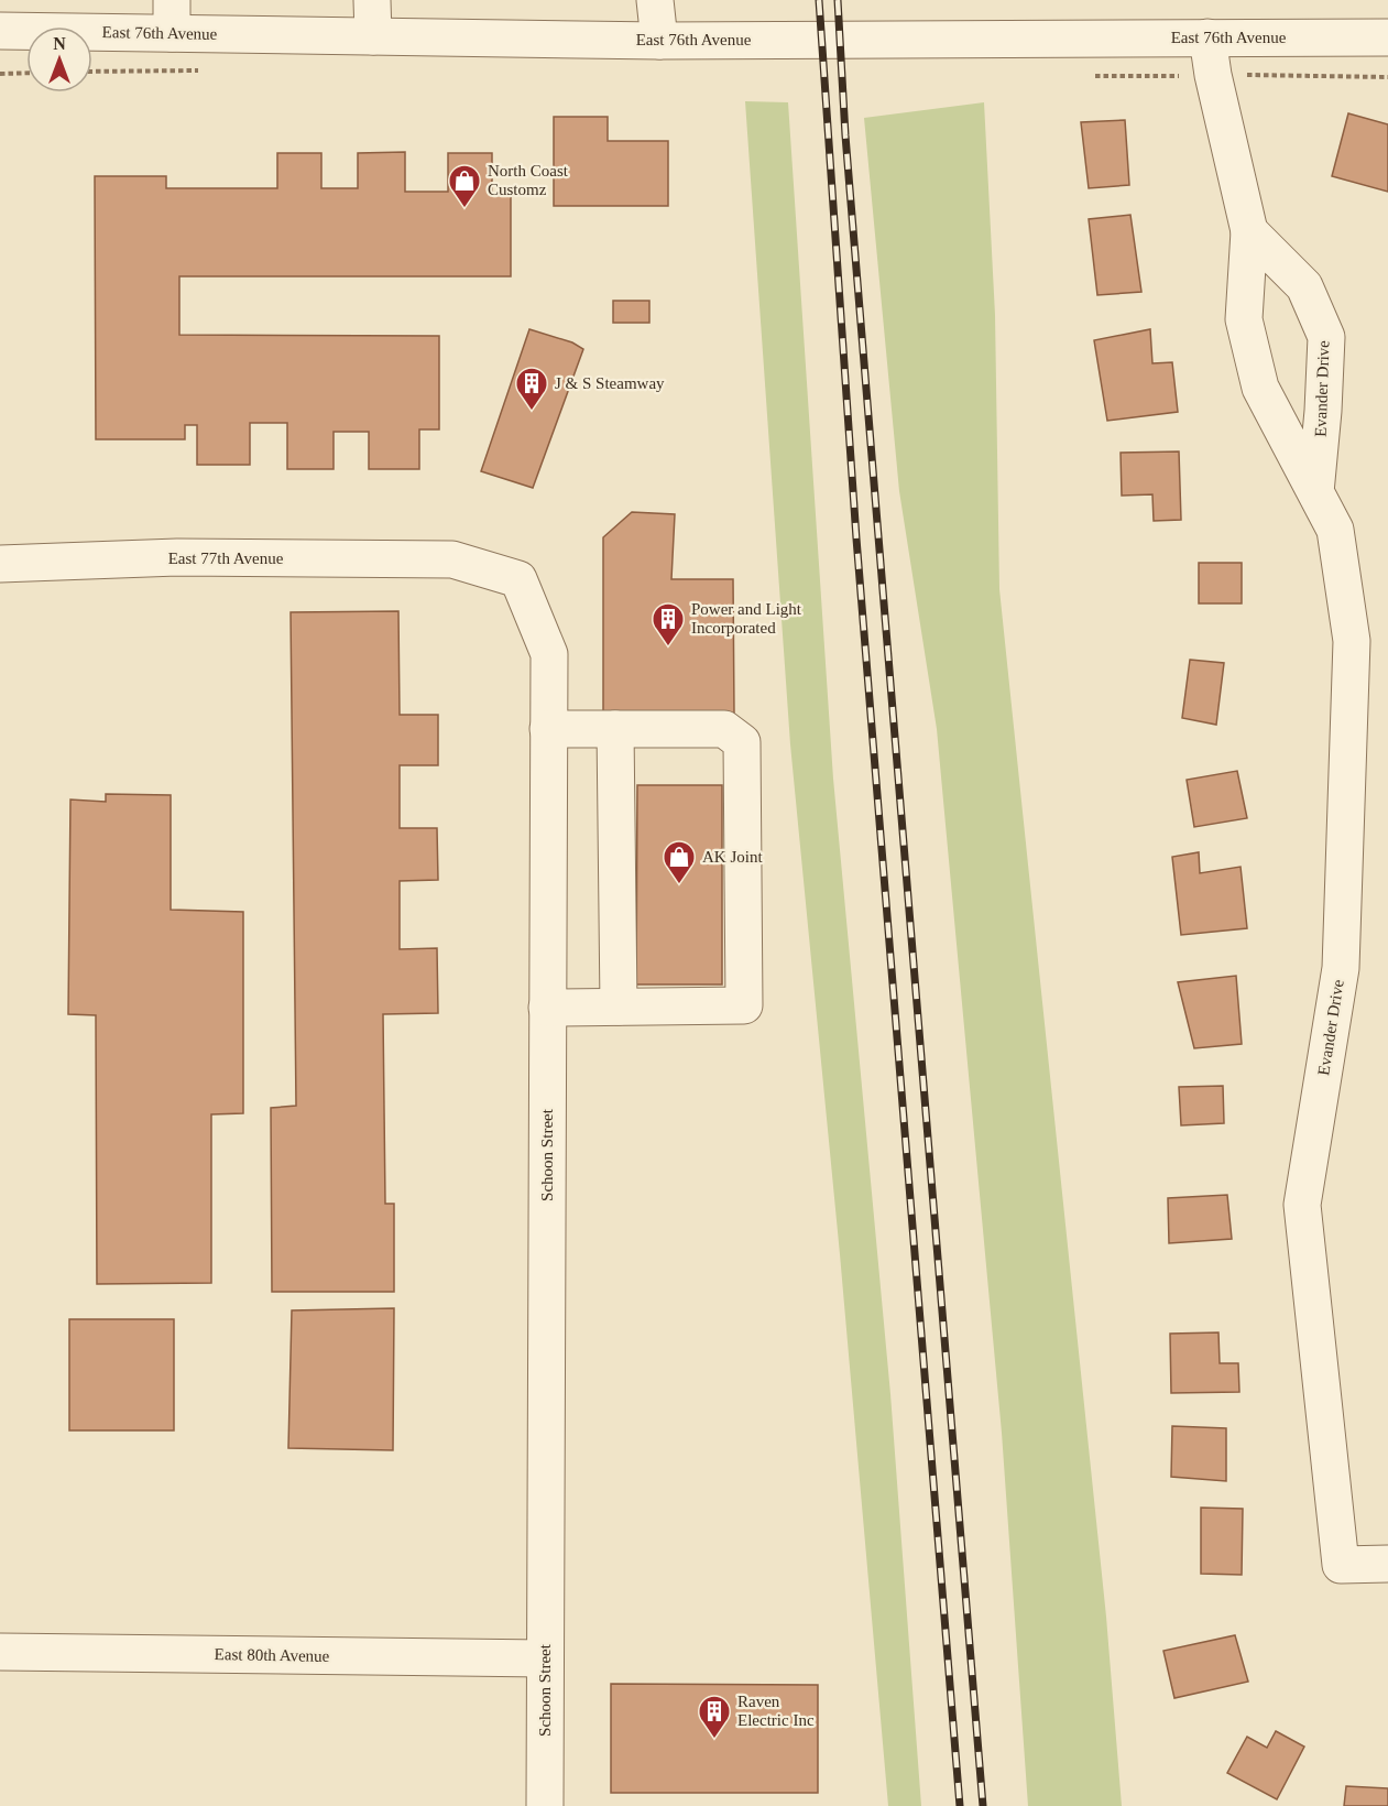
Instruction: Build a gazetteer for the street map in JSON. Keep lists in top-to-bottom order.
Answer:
{
  "streets": {
    "street": [
      "East 76th Avenue",
      "Evander Drive",
      "East 77th Avenue",
      "Schoon Street",
      "East 80th Avenue"
    ]
  },
  "crossings": [
    ["East 76th Avenue", "Evander Drive"],
    ["East 77th Avenue", "Schoon Street"],
    ["Schoon Street", "East 80th Avenue"]
  ],
  "places": {
    "shop": ["North Coast Customz", "AK Joint"],
    "building": ["J & S Steamway", "Power and Light Incorporated", "Raven Electric Inc"]
  },
  "north": "top"
}
